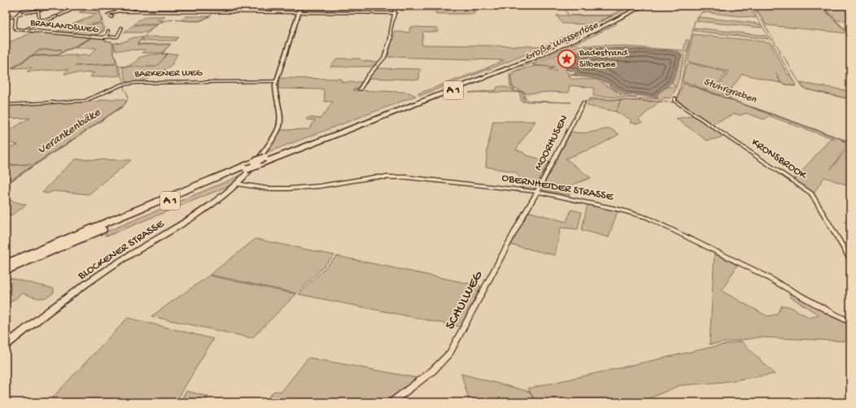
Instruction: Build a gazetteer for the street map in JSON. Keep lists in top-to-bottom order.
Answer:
{
  "streets": {
    "highway": ["A 1"],
    "street": [
      "BRAKLANDSWEG",
      "BARKENER WEG",
      "MOORHUSEN",
      "KRONSBROOK",
      "OBERNHEIDER STRASSE",
      "BLOCKENER STRASSE",
      "SCHULWEG"
    ]
  },
  "crossings": [
    ["BARKENER WEG", "BLOCKENER STRASSE"],
    ["MOORHUSEN", "OBERNHEIDER STRASSE"],
    ["MOORHUSEN", "SCHULWEG"],
    ["OBERNHEIDER STRASSE", "BLOCKENER STRASSE"],
    ["OBERNHEIDER STRASSE", "SCHULWEG"]
  ],
  "water": ["Große Wasserlöse", "Stuhrgraben", "Verankenbäke"],
  "places": {
    "place": ["Badestrand Silbersee"]
  }
}
